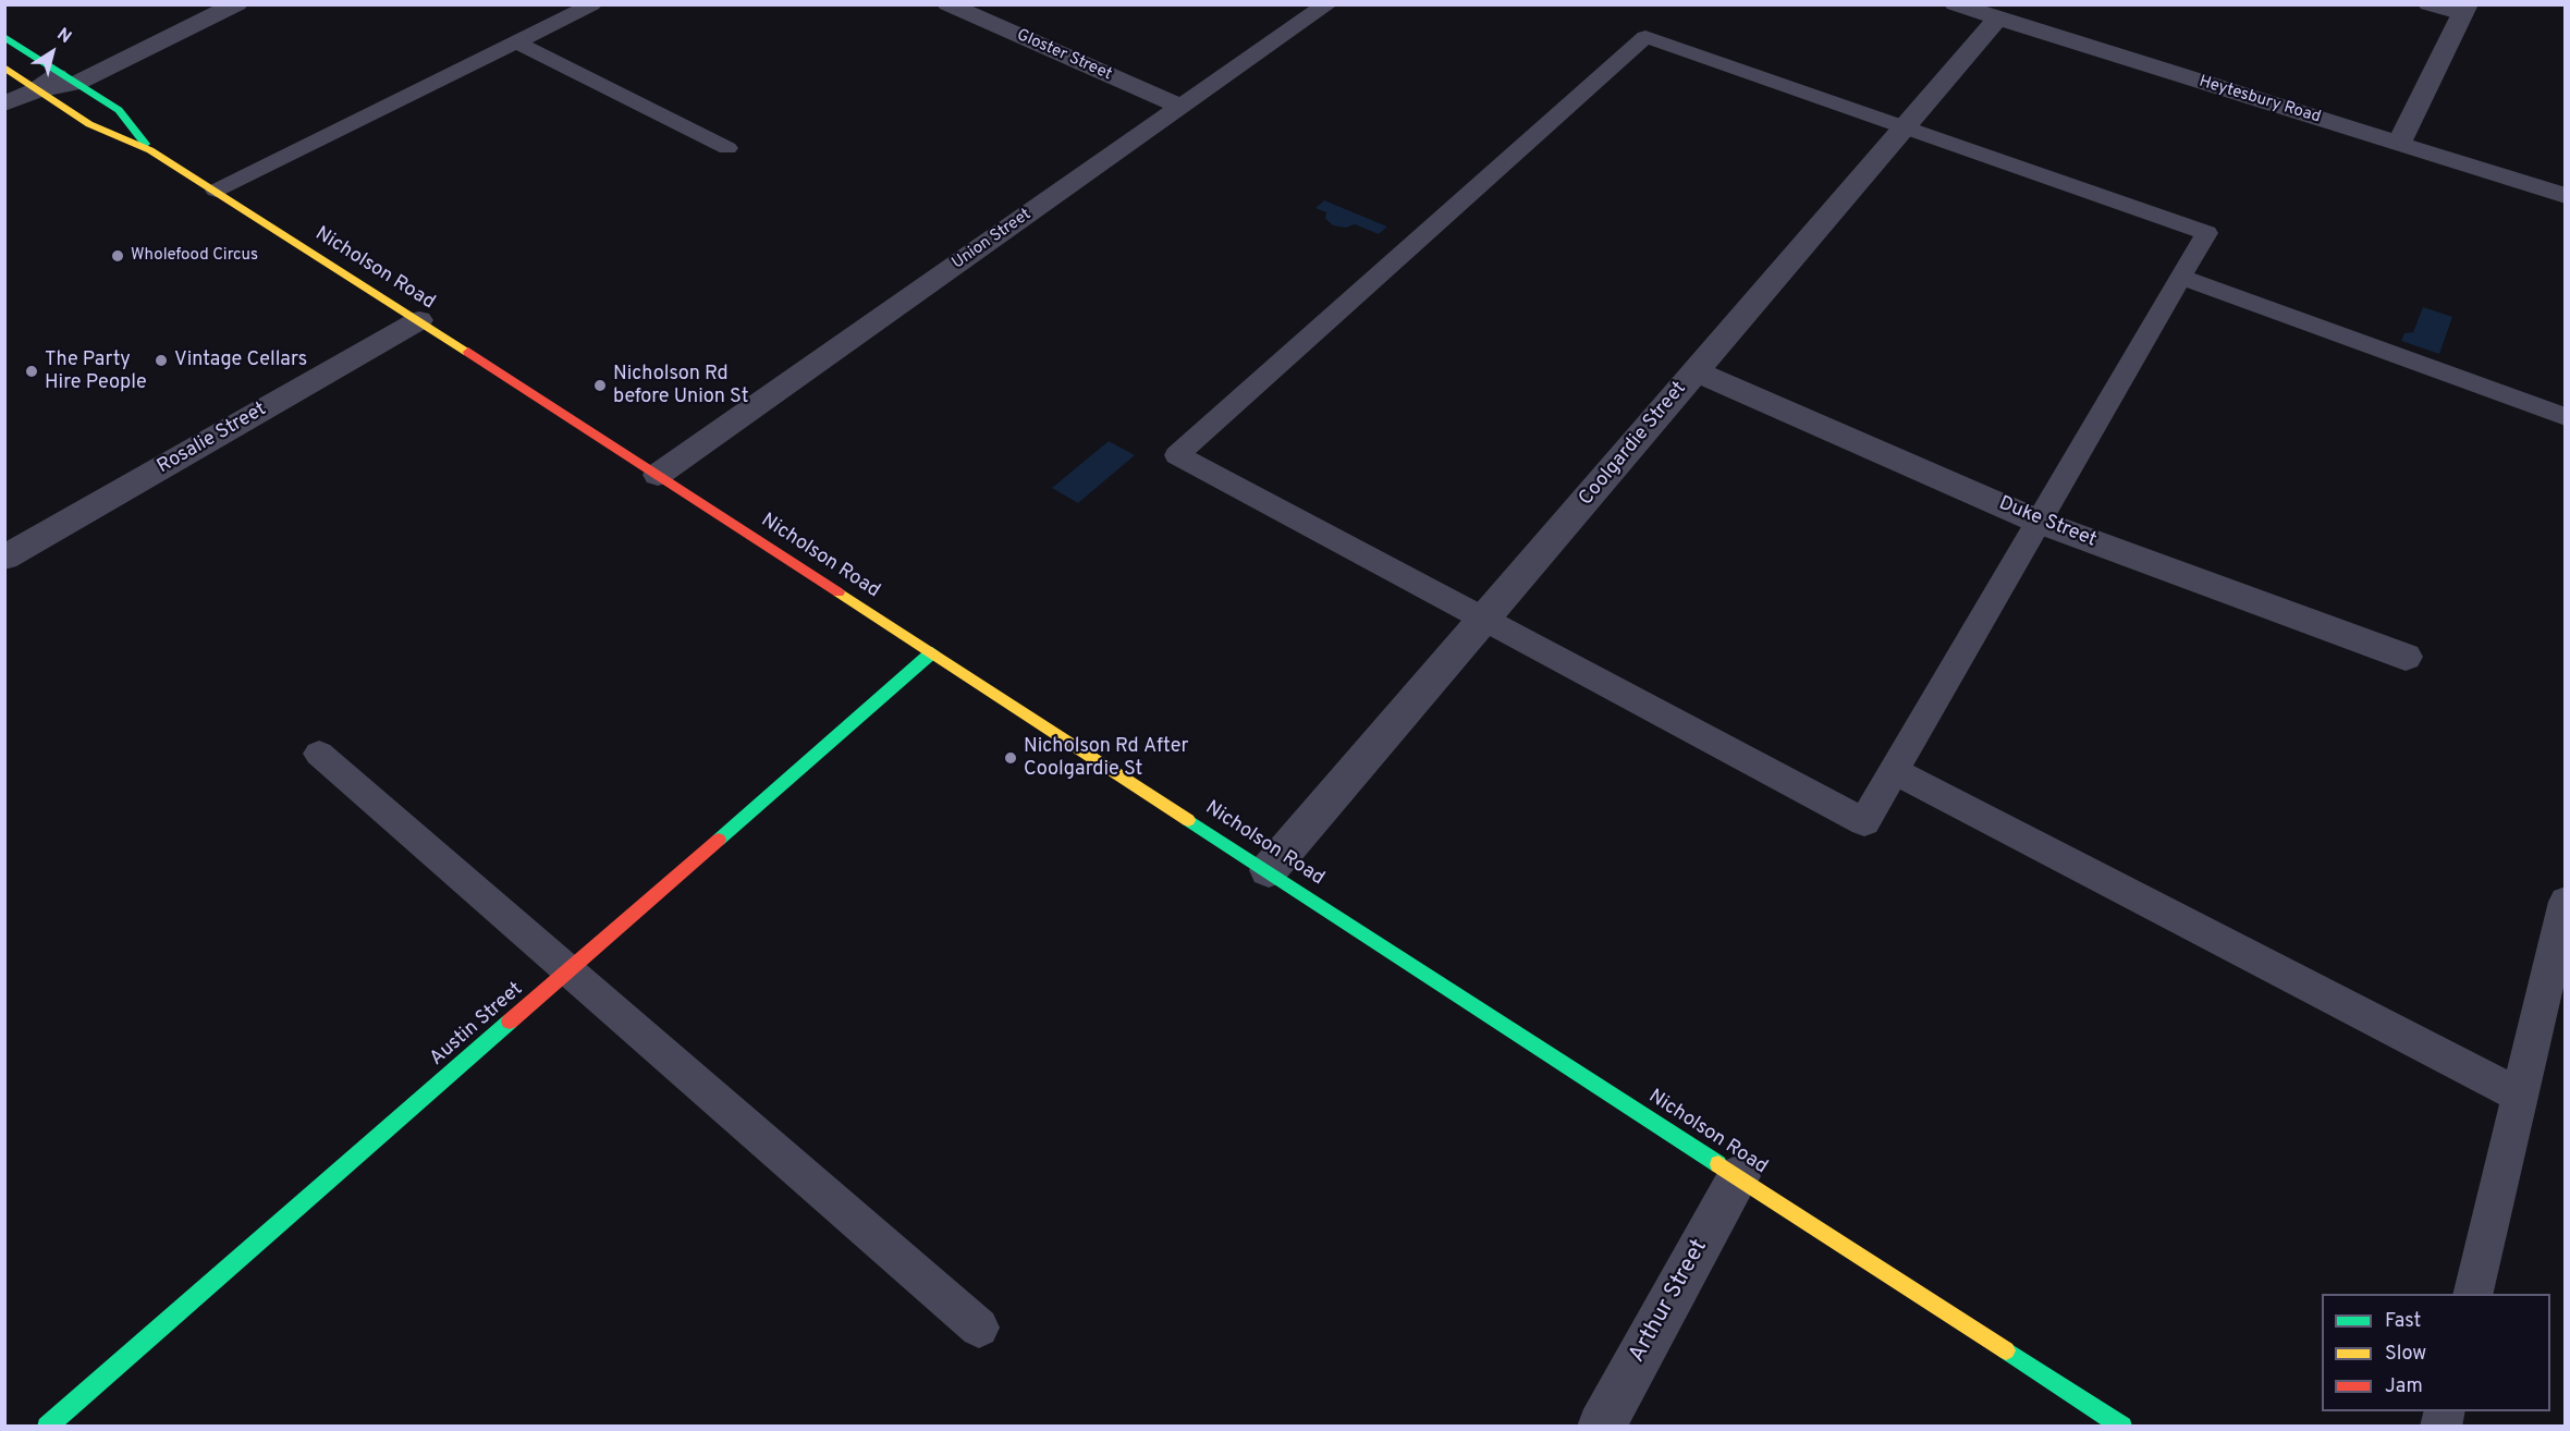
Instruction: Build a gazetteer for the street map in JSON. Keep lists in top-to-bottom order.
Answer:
{
  "streets": {
    "main road": ["Nicholson Road", "Austin Street"],
    "street": [
      "Gloster Street",
      "Heytesbury Road",
      "Union Street",
      "Rosalie Street",
      "Coolgardie Street",
      "Duke Street",
      "Arthur Street"
    ]
  },
  "crossings": [
    ["Gloster Street", "Union Street"],
    ["Heytesbury Road", "Coolgardie Street"],
    ["Union Street", "Nicholson Road"],
    ["Nicholson Road", "Rosalie Street"],
    ["Nicholson Road", "Coolgardie Street"],
    ["Nicholson Road", "Austin Street"],
    ["Nicholson Road", "Arthur Street"],
    ["Coolgardie Street", "Duke Street"]
  ],
  "places": [
    "Wholefood Circus",
    "Vintage Cellars",
    "The Party Hire People",
    "Nicholson Rd before Union St",
    "Nicholson Rd After Coolgardie St"
  ],
  "legend": ["Fast", "Slow", "Jam"],
  "north": "top right"
}
